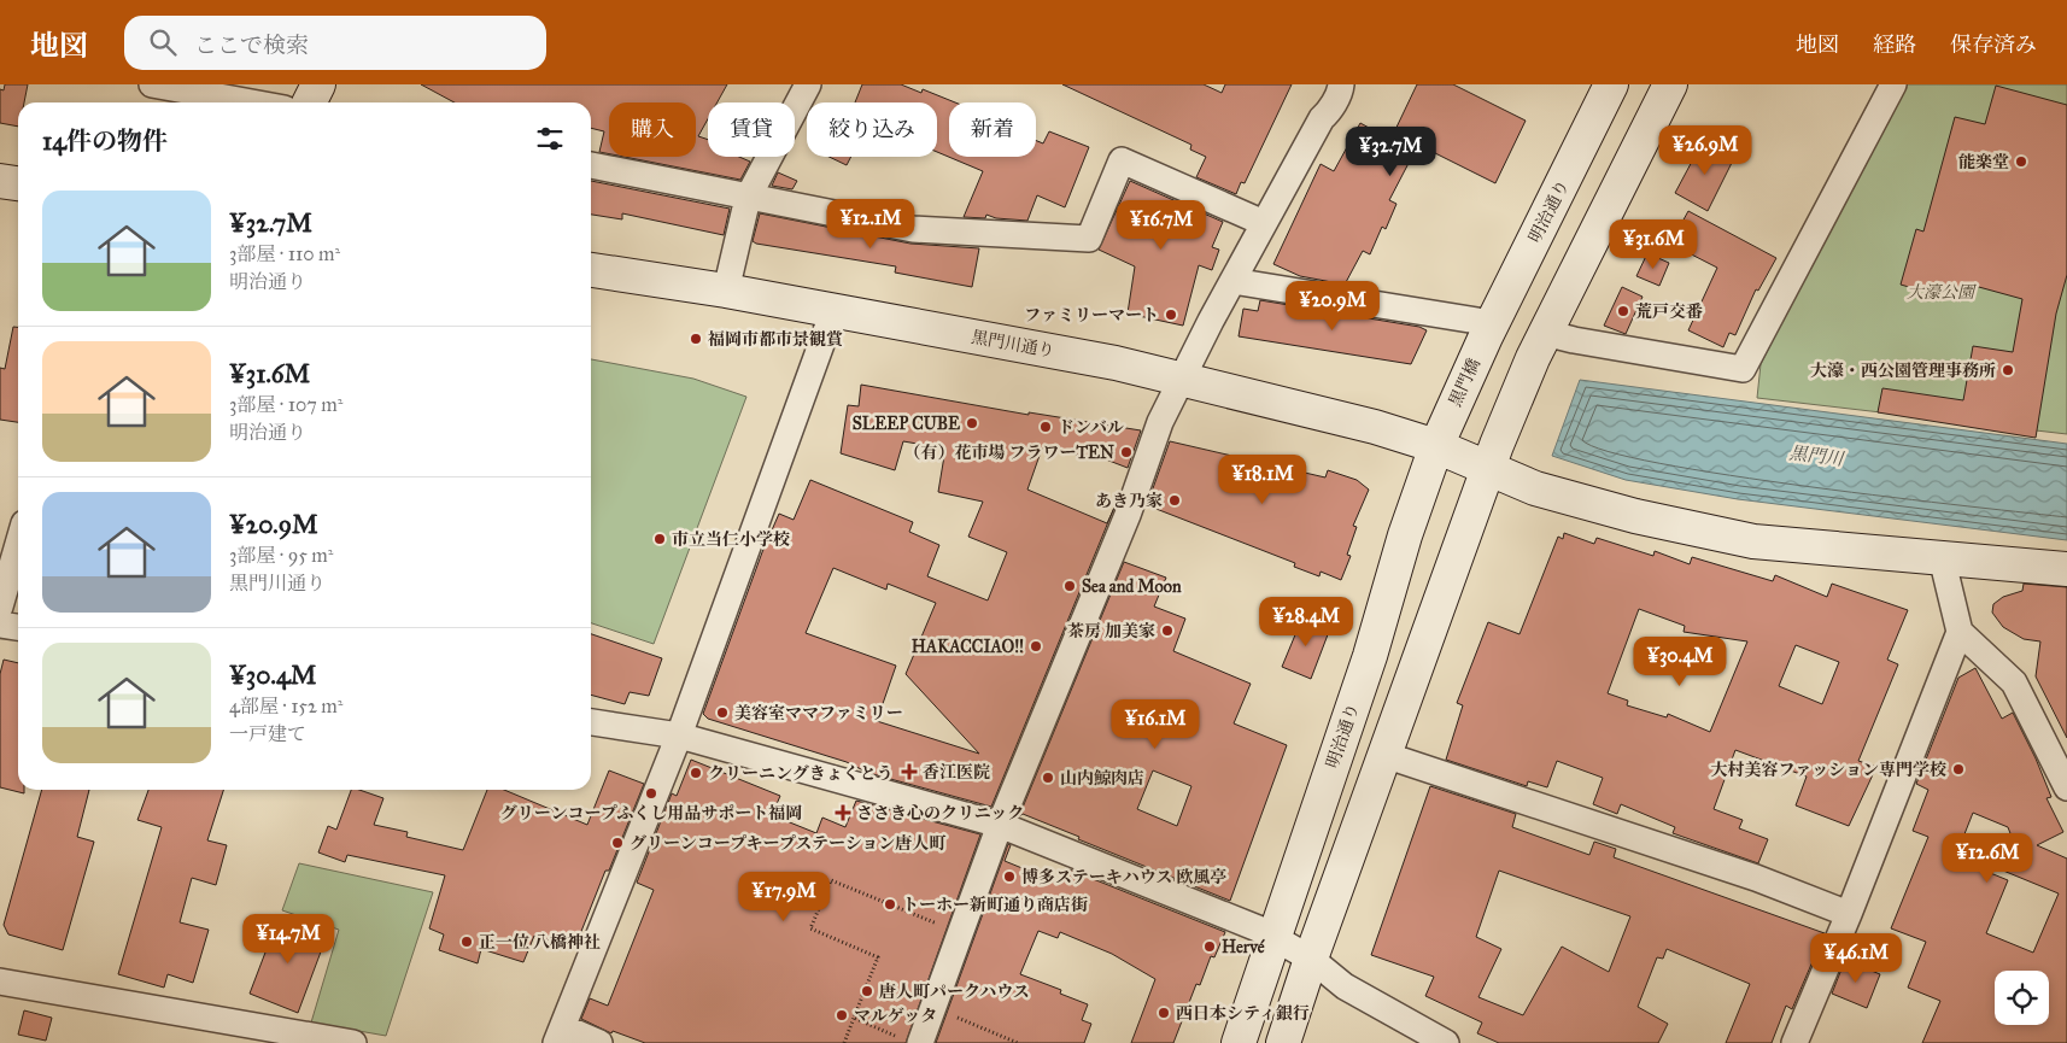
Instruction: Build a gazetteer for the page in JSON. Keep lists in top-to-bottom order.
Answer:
{
  "streets": {
    "street": ["明治通り", "黒門川通り", "黒門橋"]
  },
  "crossings": [
    ["明治通り", "黒門川通り"],
    ["明治通り", "黒門橋"],
    ["黒門川通り", "黒門橋"]
  ],
  "water": ["黒門川"],
  "parks": ["大濠公園"],
  "places": {
    "other": [
      "能楽堂",
      "荒戸交番",
      "ファミリーマート",
      "福岡市都市景観賞",
      "大濠・西公園管理事務所",
      "SLEEP CUBE",
      "ドンバル",
      "（有）花市場 フラワーTEN",
      "あき乃家",
      "市立当仁小学校",
      "Sea and Moon",
      "茶房 加美家",
      "HAKACCIAO!!",
      "美容室ママファミリー",
      "大村美容ファッション専門学校",
      "クリーニングきょくとう",
      "山内鯨肉店",
      "グリーンコープふくし用品サポート福岡",
      "グリーンコープキープステーション唐人町",
      "博多ステーキハウス 欧風亭",
      "トーホー新町通り商店街",
      "正一位 八橋神社",
      "Hervé",
      "唐人町パークハウス",
      "西日本シティ銀行",
      "マルゲッタ"
    ],
    "health": ["香江医院", "ささき心のクリニック"]
  },
  "page": {
    "header": "地図",
    "search": "ここで検索",
    "nav": ["地図", "経路", "保存済み"],
    "chip": [
      "購入",
      "賃貸",
      "絞り込み",
      "新着"
    ],
    "heading": "14件の物件",
    "price": [
      "¥26.9M",
      "¥32.7M",
      "¥12.1M",
      "¥16.7M",
      "¥31.6M",
      "¥20.9M",
      "¥18.1M",
      "¥28.4M",
      "¥30.4M",
      "¥16.1M",
      "¥12.6M",
      "¥17.9M",
      "¥14.7M",
      "¥46.1M"
    ],
    "list": [
      {
        "name": "¥32.7M",
        "note": "3部屋 · 110 m² · 明治通り"
      },
      {
        "name": "¥31.6M",
        "note": "3部屋 · 107 m² · 明治通り"
      },
      {
        "name": "¥20.9M",
        "note": "3部屋 · 95 m² · 黒門川通り"
      },
      {
        "name": "¥30.4M",
        "note": "4部屋 · 152 m² · 一戸建て"
      }
    ]
  }
}
